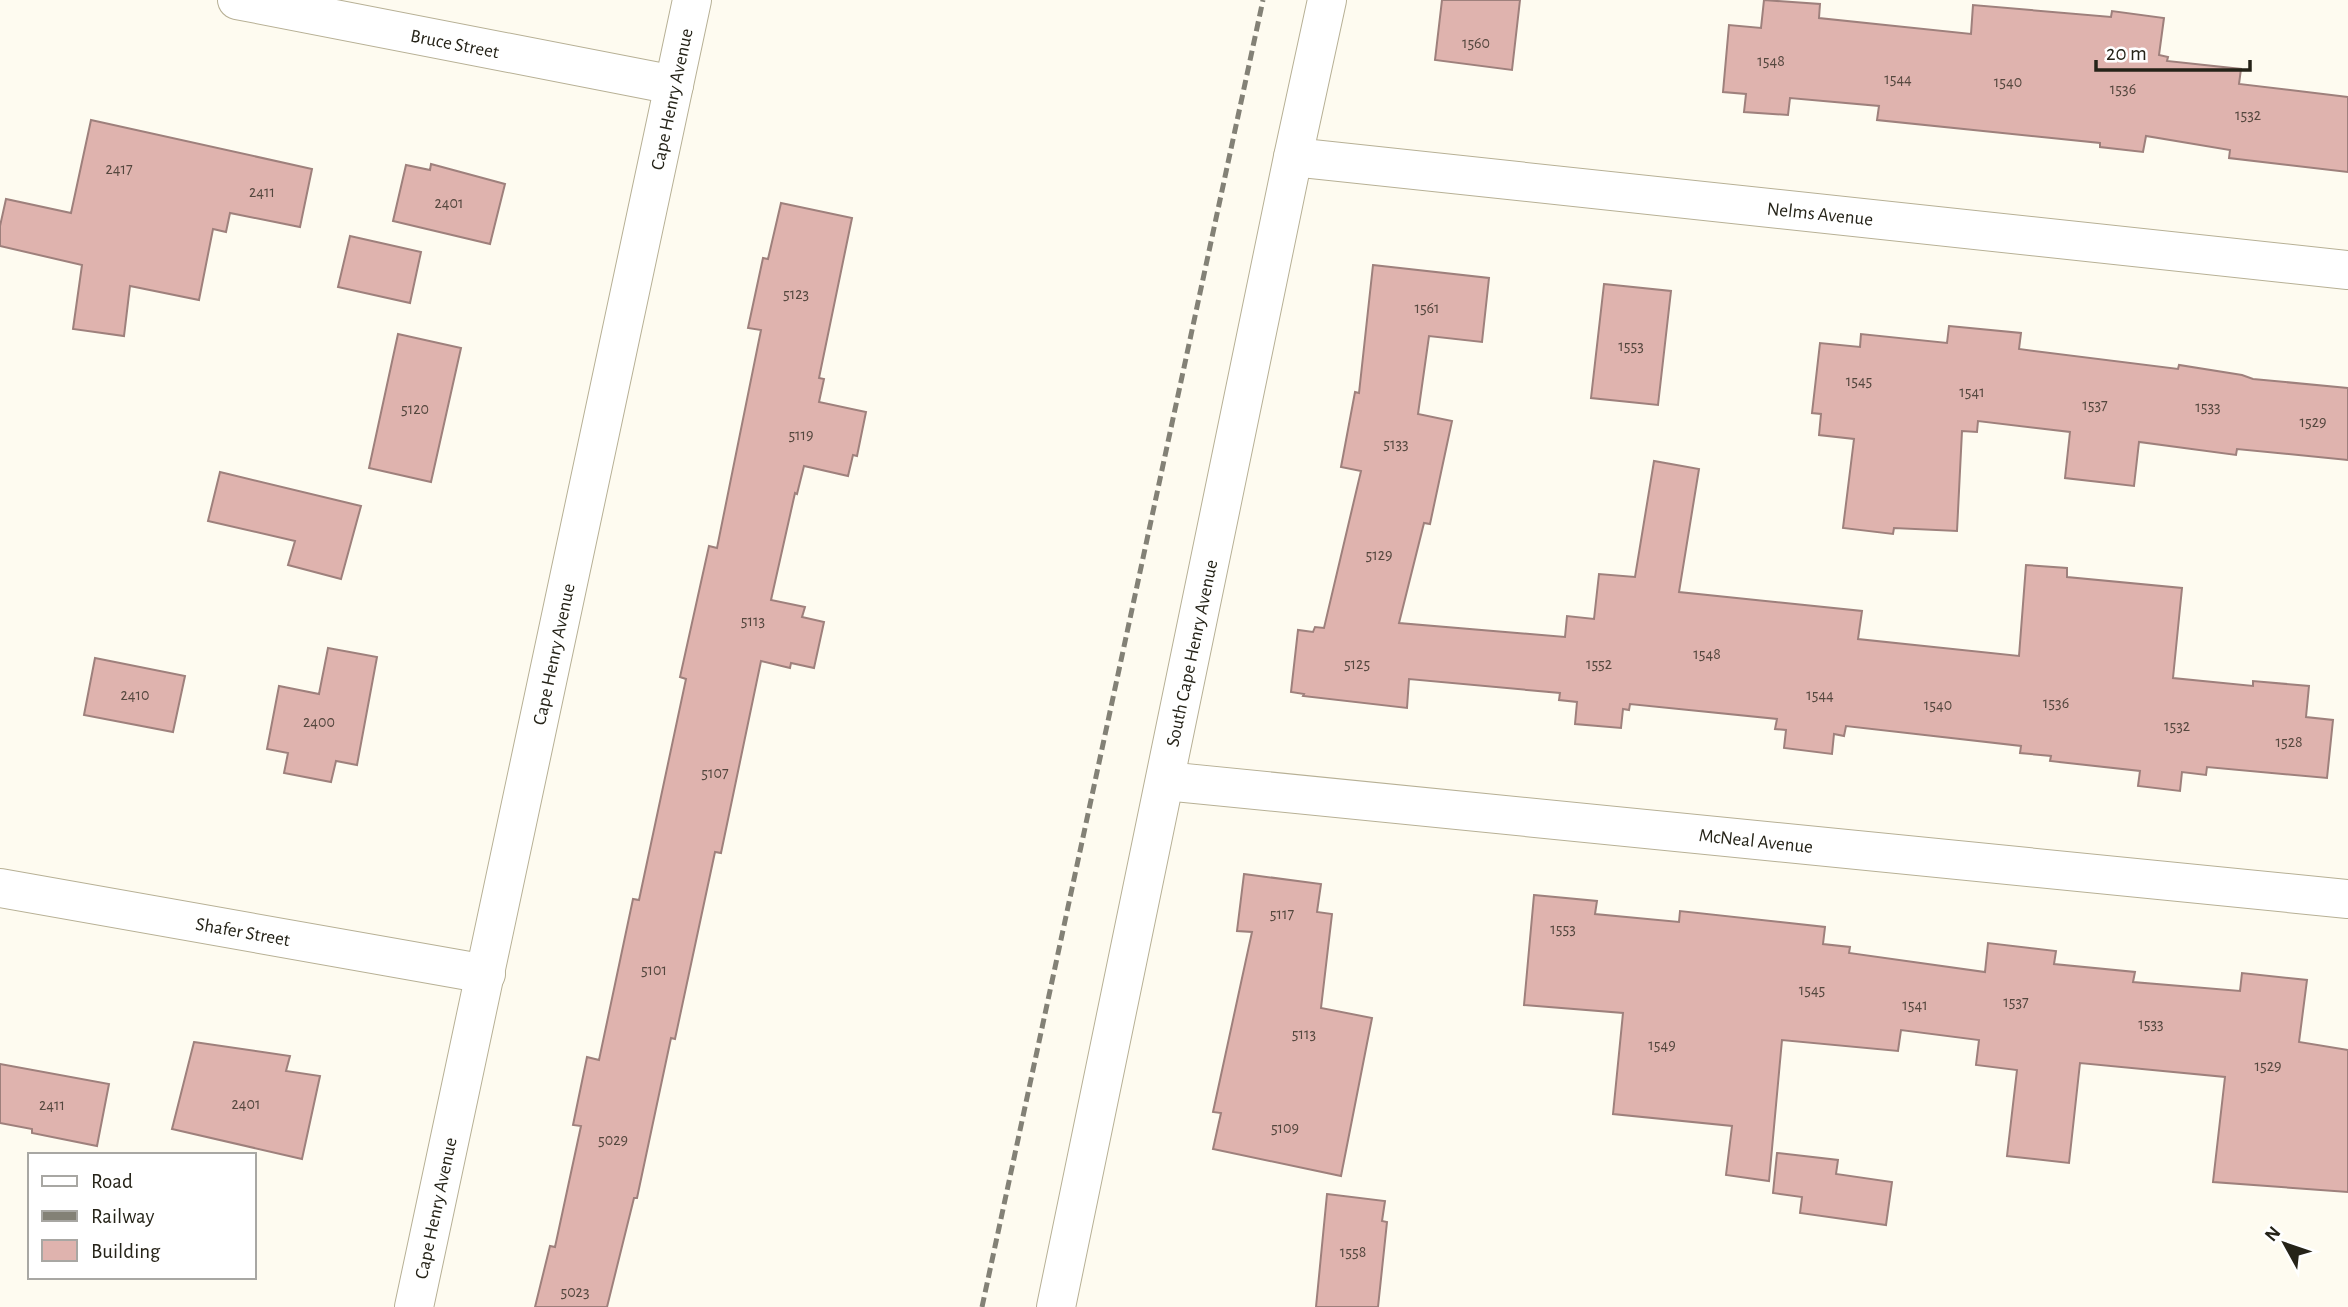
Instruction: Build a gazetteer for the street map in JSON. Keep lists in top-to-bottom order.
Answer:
{
  "streets": {
    "street": [
      "Bruce Street",
      "Cape Henry Avenue",
      "Nelms Avenue",
      "South Cape Henry Avenue",
      "McNeal Avenue",
      "Shafer Street"
    ]
  },
  "crossings": [
    ["Bruce Street", "Cape Henry Avenue"],
    ["Cape Henry Avenue", "Shafer Street"],
    ["Nelms Avenue", "South Cape Henry Avenue"],
    ["South Cape Henry Avenue", "McNeal Avenue"]
  ],
  "house_numbers": [
    "1560",
    "1548",
    "1544",
    "1540",
    "1536",
    "1532",
    "2417",
    "2411",
    "2401",
    "5123",
    "1561",
    "1553",
    "1545",
    "1541",
    "1537",
    "1533",
    "5120",
    "1529",
    "5119",
    "5133",
    "5129",
    "5113",
    "1548",
    "5125",
    "1552",
    "2410",
    "1544",
    "1536",
    "1540",
    "2400",
    "1532",
    "1528",
    "5107",
    "5117",
    "1553",
    "5101",
    "1545",
    "1537",
    "1541",
    "1533",
    "5113",
    "1549",
    "1529",
    "2401",
    "2411",
    "5109",
    "5029",
    "1558",
    "5023"
  ],
  "legend": ["Road", "Railway", "Building"],
  "scale_bar": "20 m",
  "north": "top left"
}
